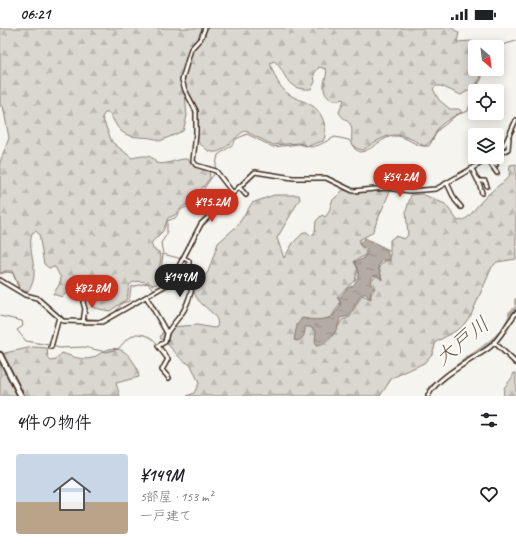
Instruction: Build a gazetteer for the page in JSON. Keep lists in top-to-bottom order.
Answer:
{
  "water": ["大戸川"],
  "north": "bottom right",
  "page": {
    "status": "06:21",
    "price": [
      "¥54.2M",
      "¥95.2M",
      "¥149M",
      "¥82.8M"
    ],
    "heading": "4件の物件",
    "list": [
      {
        "name": "¥149M",
        "note": "5部屋 · 153 m² · 一戸建て"
      }
    ]
  }
}
